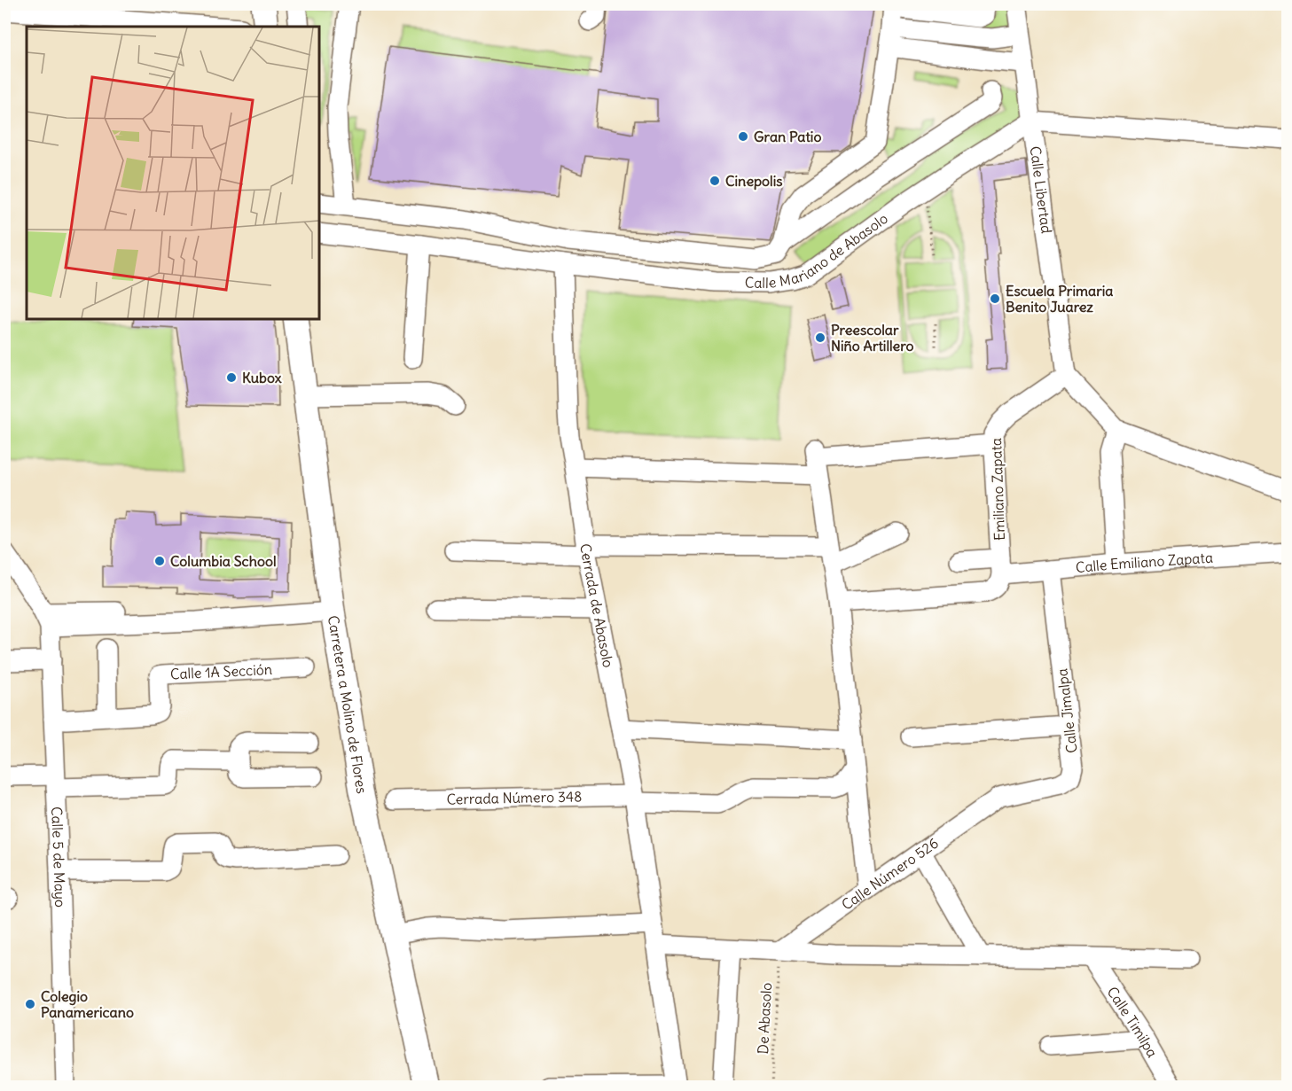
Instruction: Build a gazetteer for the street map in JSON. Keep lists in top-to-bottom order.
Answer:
{
  "streets": {
    "main road": ["Carretera a Molino de Flores"],
    "street": [
      "Calle Libertad",
      "Calle Mariano de Abasolo",
      "Emiliano Zapata",
      "Calle Emiliano Zapata",
      "Cerrada de Abasolo",
      "Calle 1A Sección",
      "Calle Jimalpa",
      "Cerrada Número 348",
      "Calle 5 de Mayo",
      "Calle Número 526",
      "Calle Timilpa"
    ],
    "path": ["De Abasolo"]
  },
  "crossings": [
    ["Calle Libertad", "Calle Mariano de Abasolo"],
    ["Calle Libertad", "Emiliano Zapata"],
    ["Calle Mariano de Abasolo", "Cerrada de Abasolo"],
    ["Emiliano Zapata", "Calle Emiliano Zapata"],
    ["Calle Emiliano Zapata", "Calle Jimalpa"],
    ["Cerrada de Abasolo", "Cerrada Número 348"],
    ["Calle 1A Sección", "Calle 5 de Mayo"],
    ["Calle Jimalpa", "Calle Número 526"],
    ["Calle Número 526", "De Abasolo"]
  ],
  "places": [
    "Gran Patio",
    "Cinepolis",
    "Escuela Primaria Benito Juarez",
    "Preescolar Niño Artillero",
    "Kubox",
    "Columbia School",
    "Colegio Panamericano"
  ]
}
